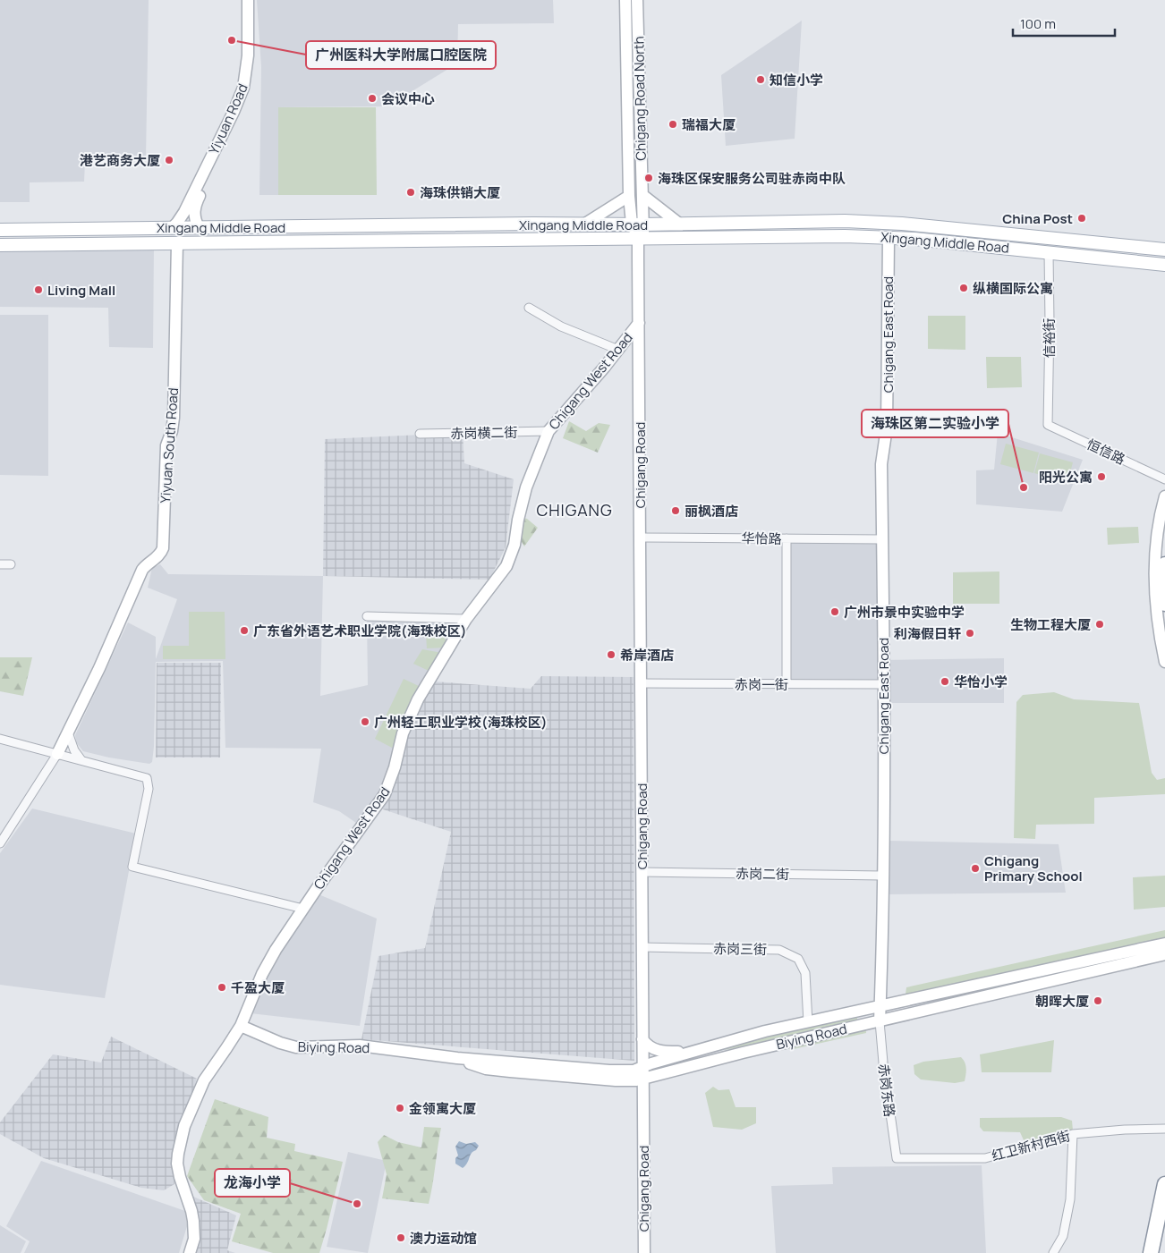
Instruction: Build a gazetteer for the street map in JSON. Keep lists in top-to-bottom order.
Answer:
{
  "streets": {
    "main road": ["Xingang Middle Road"],
    "street": [
      "Chigang Road North",
      "Yiyuan Road",
      "Chigang East Road",
      "信裕街",
      "Chigang West Road",
      "赤岗横二街",
      "Yiyuan South Road",
      "恒信路",
      "Chigang Road",
      "华怡路",
      "赤岗一街",
      "赤岗二街",
      "赤岗三街",
      "Biying Road",
      "赤岗东路",
      "红卫新村西街"
    ]
  },
  "crossings": [
    ["Chigang Road North", "Xingang Middle Road"],
    ["Chigang Road North", "Chigang Road"],
    ["Yiyuan Road", "Xingang Middle Road"],
    ["Xingang Middle Road", "Chigang East Road"],
    ["Xingang Middle Road", "信裕街"],
    ["Xingang Middle Road", "Yiyuan South Road"],
    ["Xingang Middle Road", "Chigang Road"],
    ["Chigang East Road", "华怡路"],
    ["Chigang East Road", "赤岗一街"],
    ["Chigang East Road", "赤岗二街"],
    ["Chigang East Road", "Biying Road"],
    ["Chigang East Road", "赤岗东路"],
    ["信裕街", "恒信路"],
    ["Chigang West Road", "赤岗横二街"],
    ["Chigang West Road", "Chigang Road"],
    ["Chigang West Road", "Biying Road"],
    ["Chigang Road", "华怡路"],
    ["Chigang Road", "赤岗一街"],
    ["Chigang Road", "赤岗二街"],
    ["Chigang Road", "赤岗三街"],
    ["Chigang Road", "Biying Road"],
    ["赤岗三街", "Biying Road"],
    ["Biying Road", "赤岗东路"],
    ["赤岗东路", "红卫新村西街"]
  ],
  "districts": ["CHIGANG"],
  "places": [
    "广州医科大学附属口腔医院",
    "知信小学",
    "会议中心",
    "瑞福大厦",
    "港艺商务大厦",
    "海珠区保安服务公司驻赤岗中队",
    "海珠供销大厦",
    "China Post",
    "纵横国际公寓",
    "Living Mall",
    "阳光公寓",
    "海珠区第二实验小学",
    "丽枫酒店",
    "广州市景中实验中学",
    "生物工程大厦",
    "广东省外语艺术职业学院(海珠校区)",
    "利海假日轩",
    "希岸酒店",
    "华怡小学",
    "广州轻工职业学校(海珠校区)",
    "Chigang Primary School",
    "千盈大厦",
    "朝晖大厦",
    "金领寓大厦",
    "龙海小学",
    "澳力运动馆"
  ],
  "scale_bar": "100 m"
}
